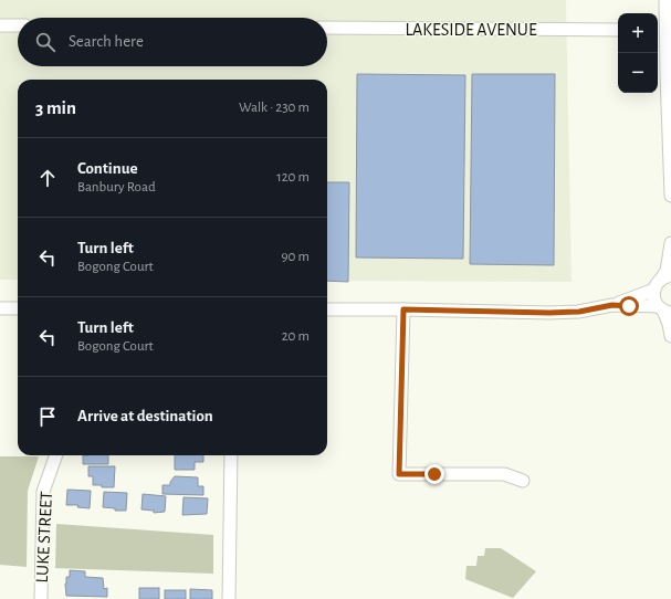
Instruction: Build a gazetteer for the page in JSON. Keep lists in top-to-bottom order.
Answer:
{
  "streets": {
    "street": ["LAKESIDE AVENUE", "LUKE STREET"]
  },
  "page": {
    "map_buttons": ["+", "−"],
    "search": "Search here",
    "heading": ["3 min", "Walk · 230 m"],
    "list": [
      ["Continue", "Banbury Road", "120 m"],
      ["Turn left", "Bogong Court", "90 m"],
      ["Turn left", "Bogong Court", "20 m"],
      "Arrive at destination"
    ]
  }
}
